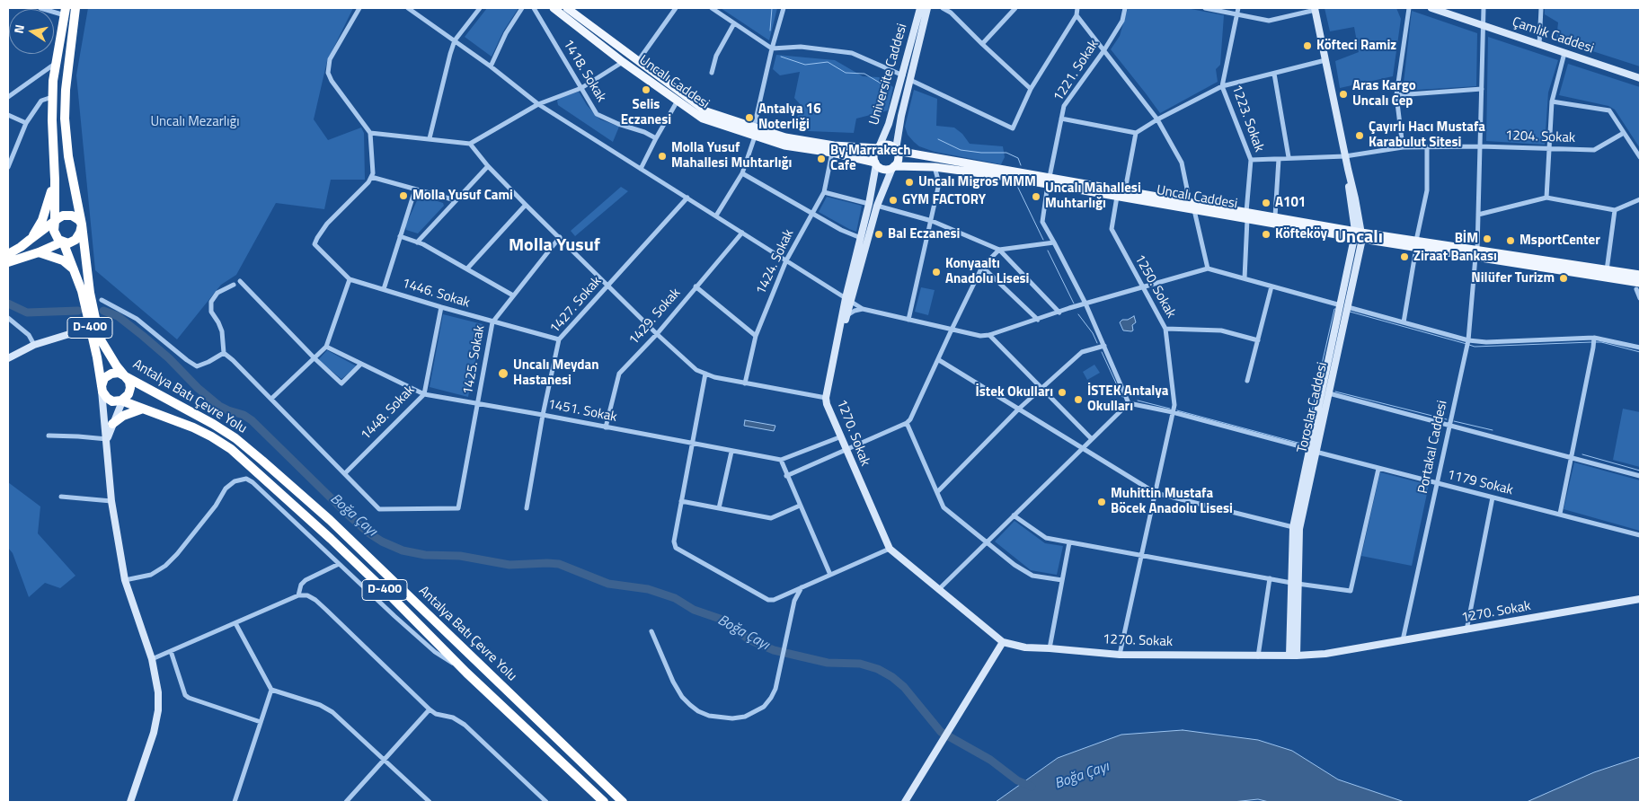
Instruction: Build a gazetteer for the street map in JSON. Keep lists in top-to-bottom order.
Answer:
{
  "streets": {
    "highway": ["D-400", "Antalya Batı Çevre Yolu"],
    "main road": ["Uncalı Caddesi"],
    "street": [
      "Çamlık Caddesi",
      "1418. Sokak",
      "1221. Sokak",
      "Universite Caddesi",
      "1223. Sokak",
      "1204. Sokak",
      "1424. Sokak",
      "1250. Sokak",
      "1446. Sokak",
      "1427. Sokak",
      "1429. Sokak",
      "1425. Sokak",
      "Toroslar Caddesi",
      "1451. Sokak",
      "1448. Sokak",
      "1270. Sokak",
      "Portakal Caddesi",
      "1179 Sokak"
    ]
  },
  "crossings": [
    ["Çamlık Caddesi", "Portakal Caddesi"],
    ["1221. Sokak", "Uncalı Caddesi"],
    ["Universite Caddesi", "Uncalı Caddesi"],
    ["Universite Caddesi", "1270. Sokak"],
    ["Uncalı Caddesi", "1223. Sokak"],
    ["Uncalı Caddesi", "1424. Sokak"],
    ["Uncalı Caddesi", "1250. Sokak"],
    ["Uncalı Caddesi", "Toroslar Caddesi"],
    ["Uncalı Caddesi", "1270. Sokak"],
    ["1223. Sokak", "1204. Sokak"],
    ["1204. Sokak", "Toroslar Caddesi"],
    ["1204. Sokak", "Portakal Caddesi"],
    ["1250. Sokak", "1270. Sokak"],
    ["1250. Sokak", "1179 Sokak"],
    ["1446. Sokak", "1427. Sokak"],
    ["1446. Sokak", "1425. Sokak"],
    ["1446. Sokak", "1448. Sokak"],
    ["1427. Sokak", "1451. Sokak"],
    ["1429. Sokak", "1451. Sokak"],
    ["D-400", "Antalya Batı Çevre Yolu"],
    ["1425. Sokak", "1451. Sokak"],
    ["1425. Sokak", "1448. Sokak"],
    ["Toroslar Caddesi", "1270. Sokak"],
    ["Toroslar Caddesi", "1179 Sokak"],
    ["1451. Sokak", "1448. Sokak"],
    ["1270. Sokak", "Portakal Caddesi"],
    ["Portakal Caddesi", "1179 Sokak"]
  ],
  "districts": ["Uncalı", "Molla Yusuf"],
  "water": ["Boğa Çayı"],
  "parks": ["Uncalı Mezarlığı"],
  "places": [
    "Köfteci Ramiz",
    "Selis Eczanesi",
    "Aras Kargo Uncalı Cep",
    "Antalya 16 Noterliği",
    "Çayırlı Hacı Mustafa Karabulut Sitesi",
    "Molla Yusuf Mahallesi Muhtarlığı",
    "By Marrakech Cafe",
    "Uncalı Migros MMM",
    "Molla Yusuf Cami",
    "Uncalı Mahallesi Muhtarlığı",
    "GYM FACTORY",
    "A101",
    "Bal Eczanesi",
    "Köfteköy",
    "BİM",
    "MsportCenter",
    "Ziraat Bankası",
    "Konyaaltı Anadolu Lisesi",
    "Nilüfer Turizm",
    "Uncalı Meydan Hastanesi",
    "İstek Okulları",
    "İSTEK Antalya Okulları",
    "Muhittin Mustafa Böcek Anadolu Lisesi"
  ],
  "north": "left"
}
